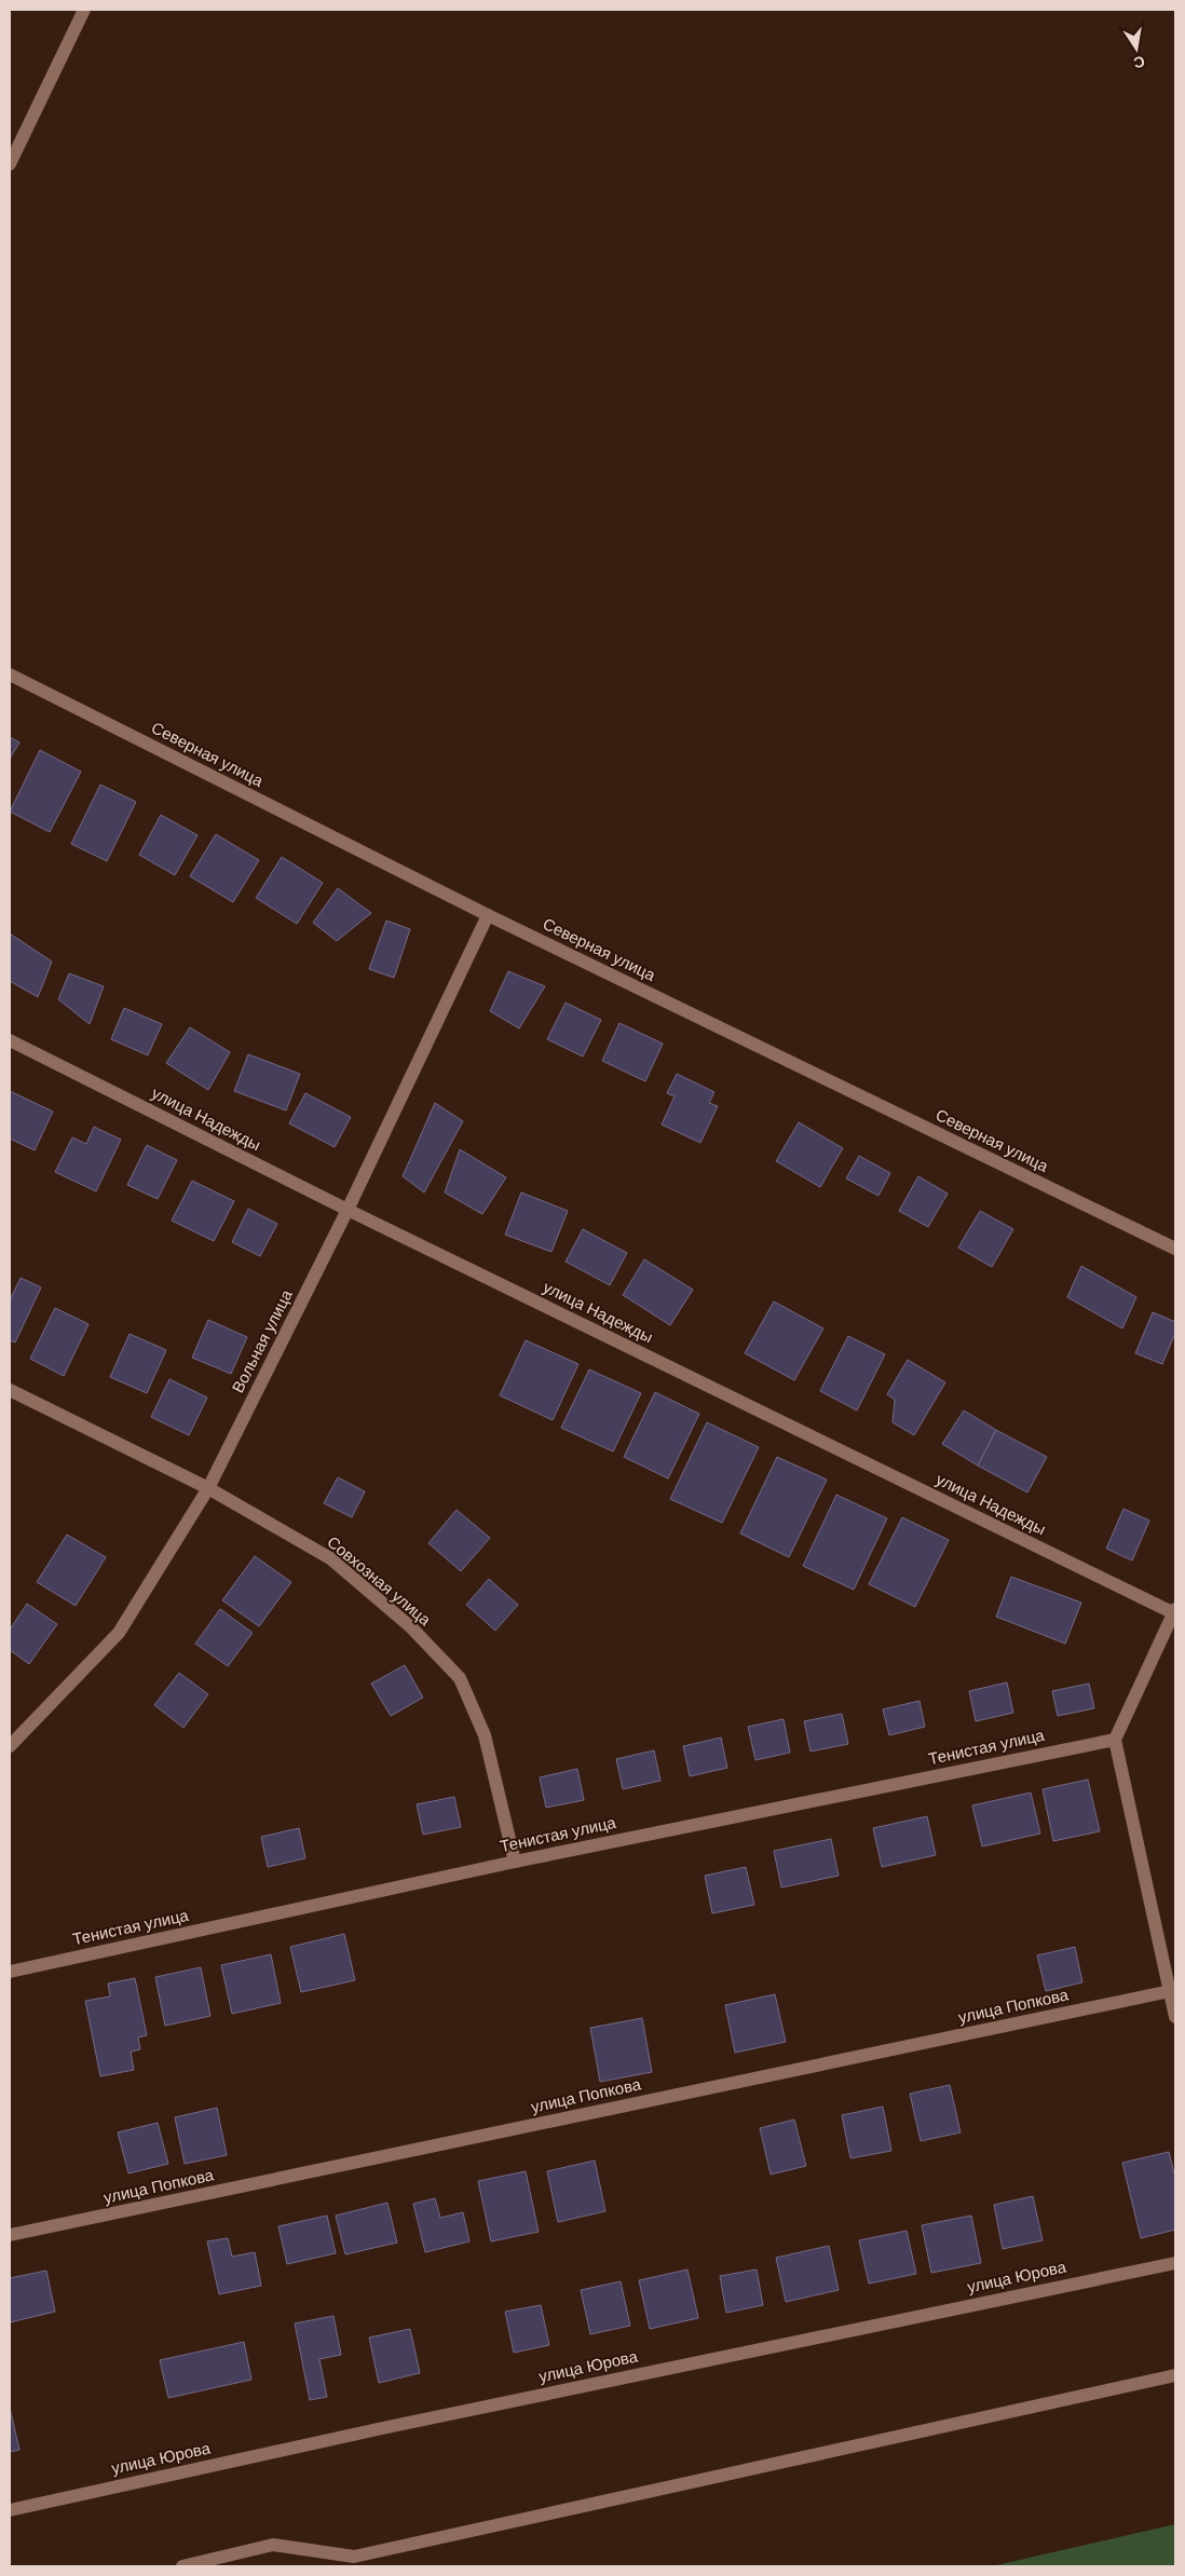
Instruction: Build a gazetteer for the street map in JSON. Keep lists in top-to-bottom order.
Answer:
{
  "streets": {
    "street": [
      "Северная улица",
      "улица Надежды",
      "Вольная улица",
      "Совхозная улица",
      "Тенистая улица",
      "улица Попкова",
      "улица Юрова"
    ]
  },
  "crossings": [
    ["Северная улица", "Вольная улица"],
    ["улица Надежды", "Вольная улица"],
    ["Вольная улица", "Совхозная улица"],
    ["Совхозная улица", "Тенистая улица"]
  ],
  "north": "bottom"
}
